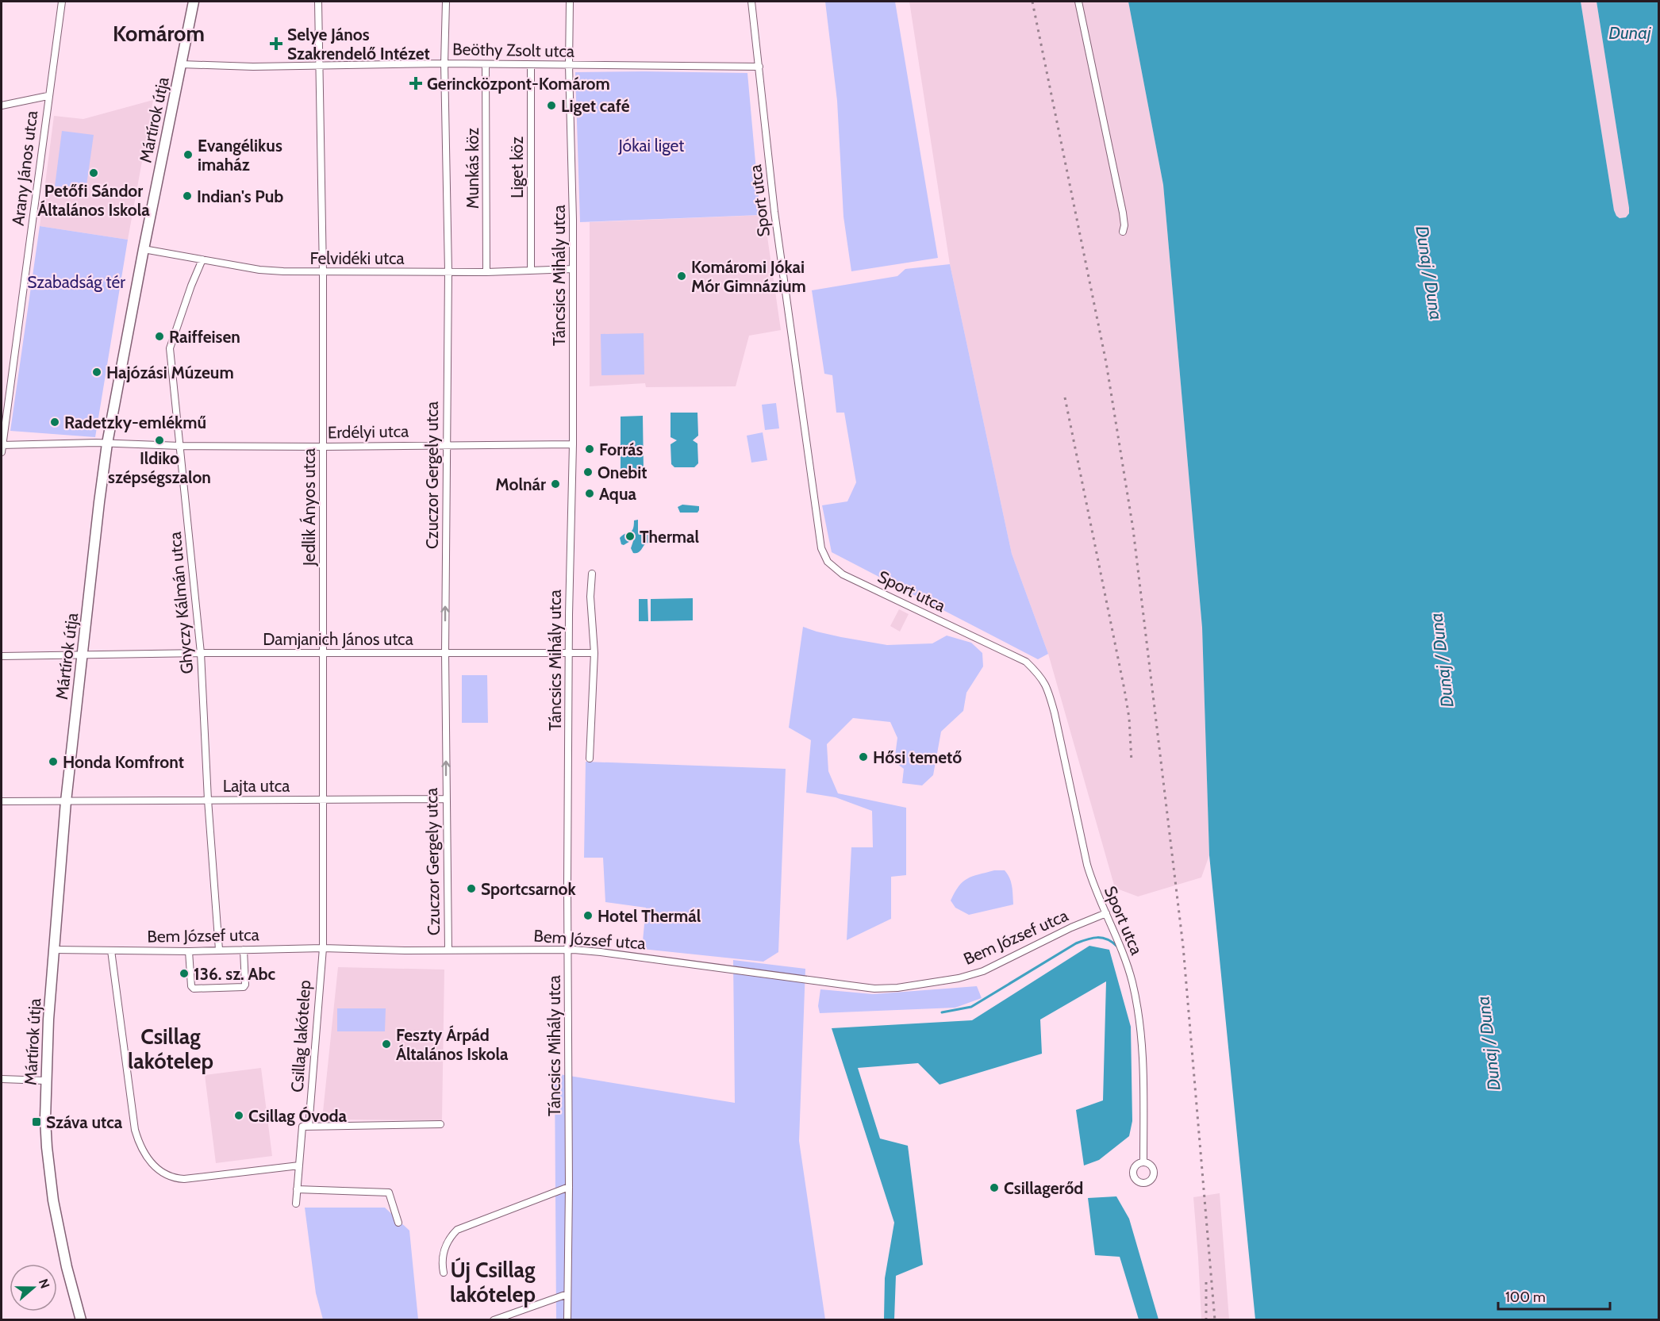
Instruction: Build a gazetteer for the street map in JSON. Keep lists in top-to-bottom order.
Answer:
{
  "streets": {
    "main road": ["Mártírok útja"],
    "street": [
      "Beöthy Zsolt utca",
      "Liget köz",
      "Arany János utca",
      "Munkás köz",
      "Sport utca",
      "Felvidéki utca",
      "Táncsics Mihály utca",
      "Erdélyi utca",
      "Czuczor Gergely utca",
      "Jedlik Ányos utca",
      "Ghyczy Kálmán utca",
      "Damjanich János utca",
      "Lajta utca",
      "Bem József utca",
      "Csillag lakótelep"
    ]
  },
  "crossings": [
    ["Beöthy Zsolt utca", "Mártírok útja"],
    ["Beöthy Zsolt utca", "Liget köz"],
    ["Beöthy Zsolt utca", "Munkás köz"],
    ["Beöthy Zsolt utca", "Sport utca"],
    ["Beöthy Zsolt utca", "Táncsics Mihály utca"],
    ["Beöthy Zsolt utca", "Czuczor Gergely utca"],
    ["Beöthy Zsolt utca", "Jedlik Ányos utca"],
    ["Mártírok útja", "Felvidéki utca"],
    ["Mártírok útja", "Erdélyi utca"],
    ["Mártírok útja", "Damjanich János utca"],
    ["Mártírok útja", "Lajta utca"],
    ["Mártírok útja", "Bem József utca"],
    ["Liget köz", "Felvidéki utca"],
    ["Arany János utca", "Erdélyi utca"],
    ["Munkás köz", "Felvidéki utca"],
    ["Sport utca", "Bem József utca"],
    ["Felvidéki utca", "Táncsics Mihály utca"],
    ["Felvidéki utca", "Czuczor Gergely utca"],
    ["Felvidéki utca", "Jedlik Ányos utca"],
    ["Felvidéki utca", "Ghyczy Kálmán utca"],
    ["Táncsics Mihály utca", "Erdélyi utca"],
    ["Táncsics Mihály utca", "Damjanich János utca"],
    ["Táncsics Mihály utca", "Bem József utca"],
    ["Erdélyi utca", "Czuczor Gergely utca"],
    ["Erdélyi utca", "Jedlik Ányos utca"],
    ["Erdélyi utca", "Ghyczy Kálmán utca"],
    ["Czuczor Gergely utca", "Damjanich János utca"],
    ["Czuczor Gergely utca", "Lajta utca"],
    ["Czuczor Gergely utca", "Bem József utca"],
    ["Jedlik Ányos utca", "Damjanich János utca"],
    ["Jedlik Ányos utca", "Lajta utca"],
    ["Jedlik Ányos utca", "Bem József utca"],
    ["Jedlik Ányos utca", "Csillag lakótelep"],
    ["Ghyczy Kálmán utca", "Damjanich János utca"],
    ["Ghyczy Kálmán utca", "Lajta utca"],
    ["Ghyczy Kálmán utca", "Bem József utca"],
    ["Bem József utca", "Csillag lakótelep"]
  ],
  "one_way": ["Czuczor Gergely utca"],
  "districts": ["Komárom", "Csillag lakótelep", "Új Csillag lakótelep"],
  "water": ["Dunaj", "Dunaj / Duna"],
  "parks": ["Jókai liget", "Szabadság tér"],
  "places": {
    "health": ["Selye János Szakrendelő Intézet", "Gerincközpont-Komárom"],
    "other": [
      "Liget café",
      "Evangélikus imaház",
      "Petőfi Sándor Általános Iskola",
      "Indian's Pub",
      "Komáromi Jókai Mór Gimnázium",
      "Raiffeisen",
      "Hajózási Múzeum",
      "Radetzky-emlékmű",
      "Ildiko szépségszalon",
      "Forrás",
      "Onebit",
      "Molnár",
      "Aqua",
      "Thermal",
      "Hősi temető",
      "Honda Komfront",
      "Sportcsarnok",
      "Hotel Thermál",
      "136. sz. Abc",
      "Feszty Árpád Általános Iskola",
      "Csillag Óvoda",
      "Csillagerőd"
    ],
    "transit": ["Száva utca"]
  },
  "scale_bar": "100 m",
  "north": "right"
}
